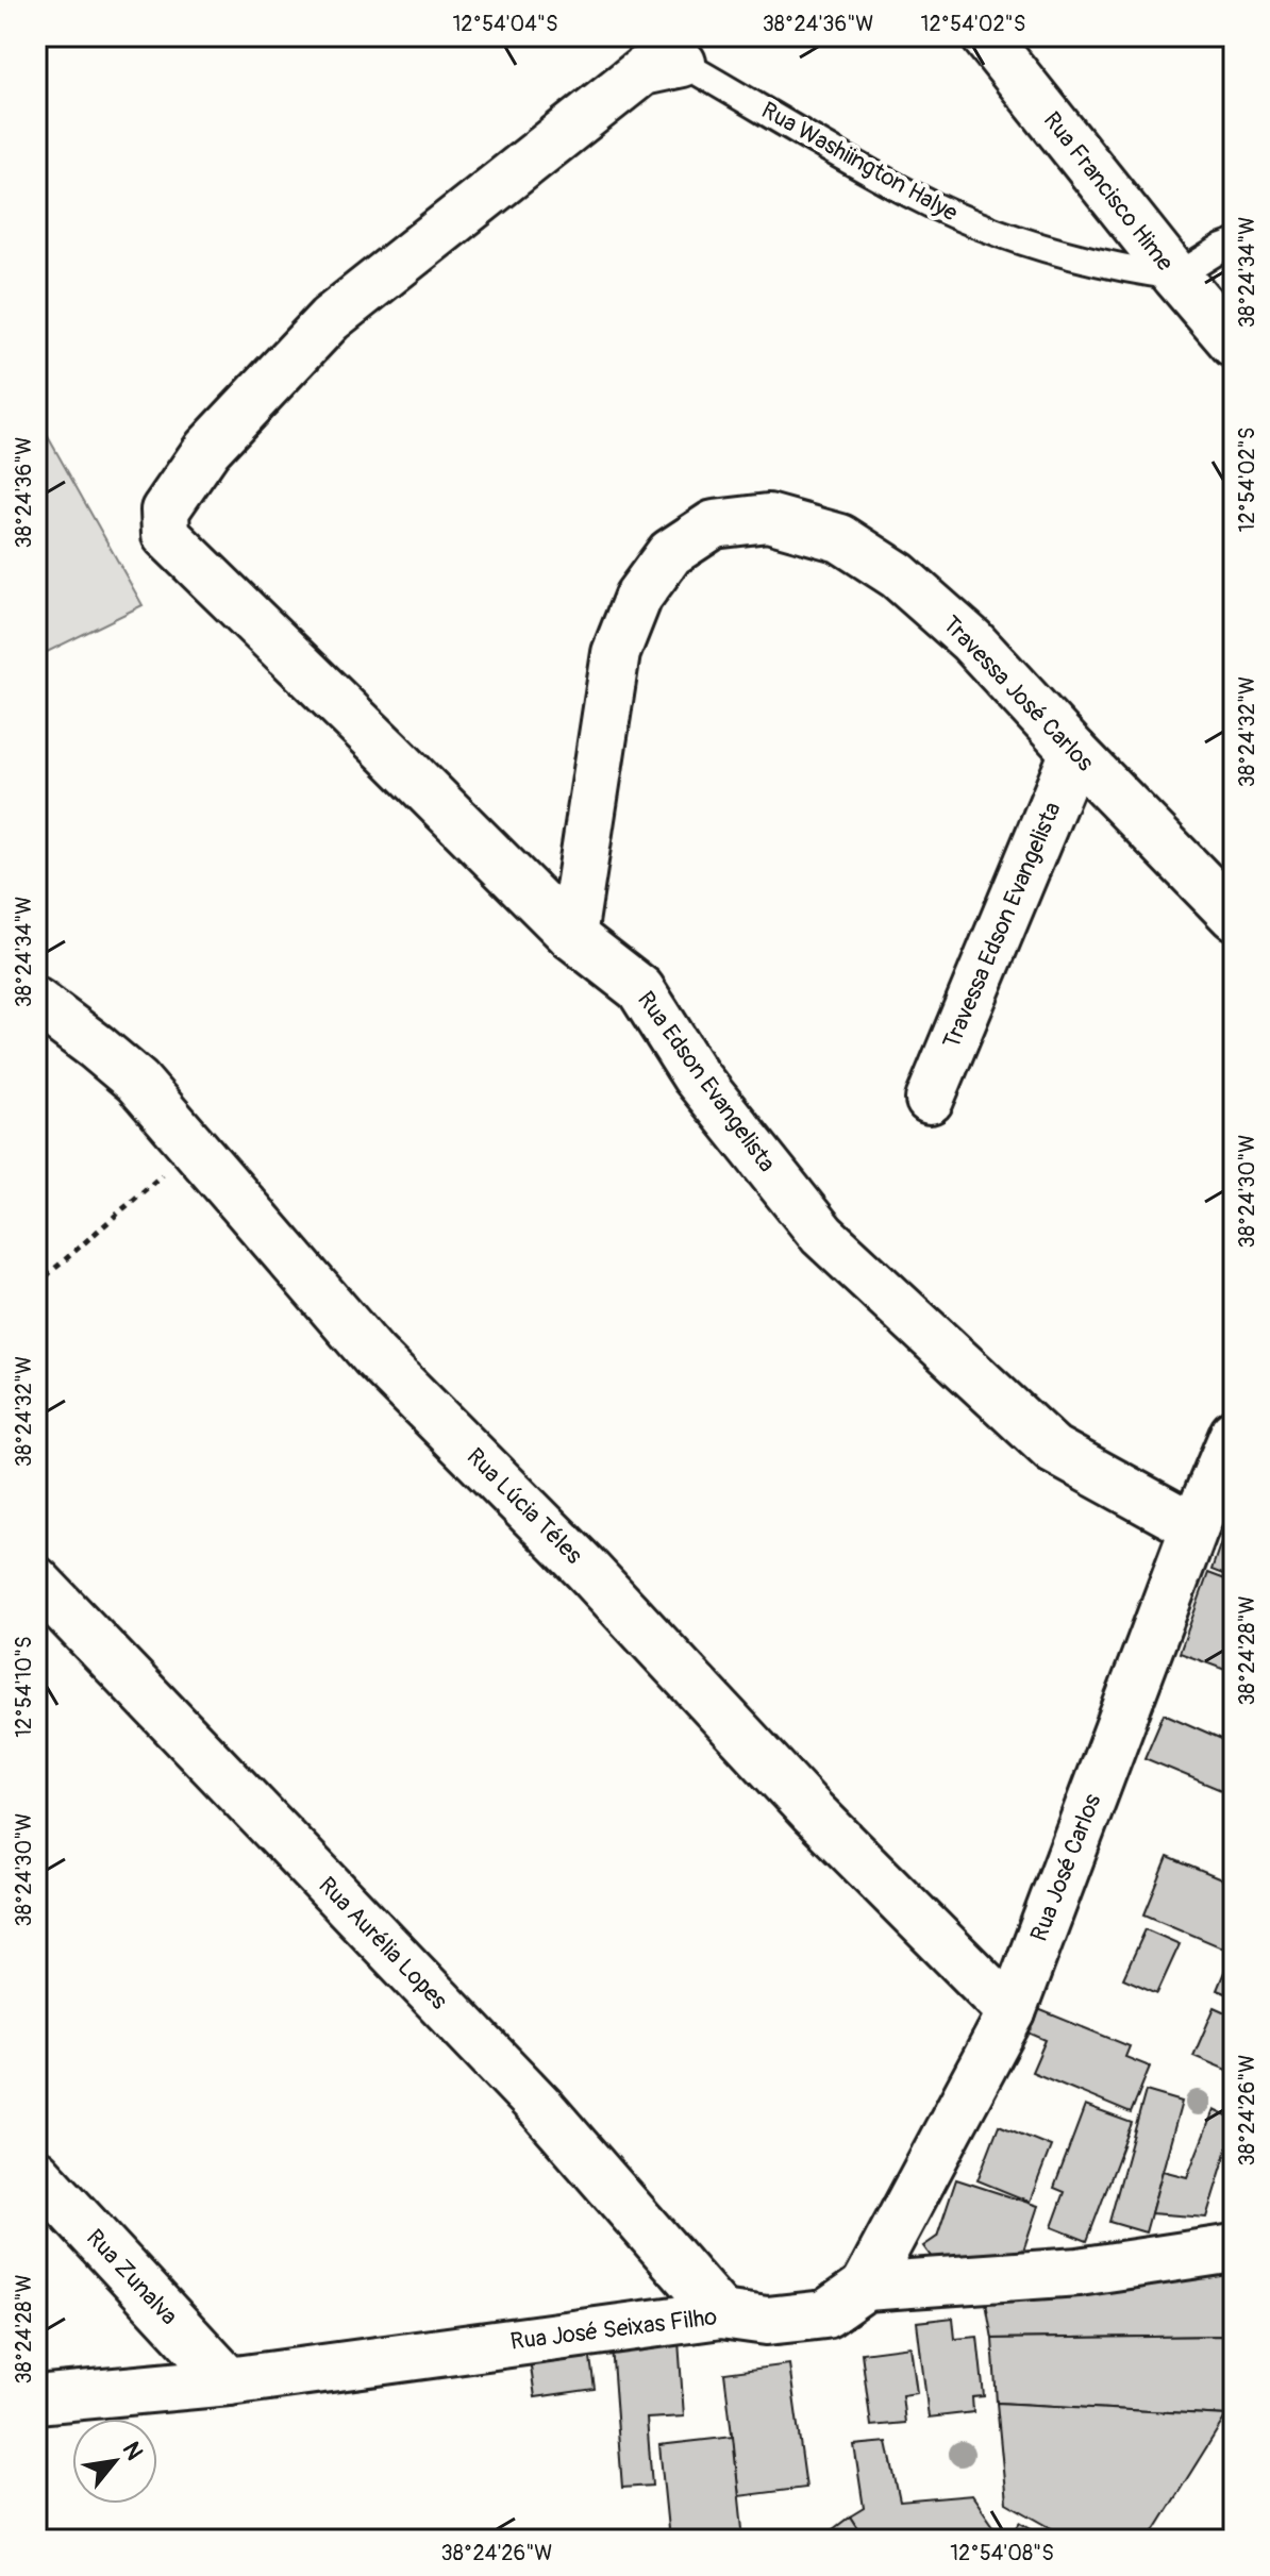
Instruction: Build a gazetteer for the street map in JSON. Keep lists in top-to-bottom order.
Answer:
{
  "streets": {
    "street": [
      "Rua Francisco Hime",
      "Travessa José Carlos",
      "Travessa Edson Evangelista",
      "Rua Edson Evangelista",
      "Rua Lúcia Téles",
      "Rua José Carlos",
      "Rua Aurélia Lopes",
      "Rua Zunalva",
      "Rua José Seixas Filho"
    ],
    "lane": ["Rua Washiington Halye"]
  },
  "crossings": [
    ["Rua Washiington Halye", "Rua Francisco Hime"],
    ["Rua Washiington Halye", "Rua Edson Evangelista"],
    ["Travessa José Carlos", "Travessa Edson Evangelista"],
    ["Travessa José Carlos", "Rua Edson Evangelista"],
    ["Rua Edson Evangelista", "Rua José Carlos"],
    ["Rua Lúcia Téles", "Rua José Carlos"],
    ["Rua José Carlos", "Rua José Seixas Filho"],
    ["Rua Aurélia Lopes", "Rua José Seixas Filho"],
    ["Rua Zunalva", "Rua José Seixas Filho"]
  ],
  "north": "top right",
  "coordinates": [
    "12°54'04\"S",
    "38°24'36\"W",
    "12°54'02\"S",
    "38°24'34\"W",
    "38°24'32\"W",
    "38°24'30\"W",
    "38°24'28\"W",
    "12°54'10\"S",
    "38°24'26\"W",
    "12°54'08\"S"
  ]
}
